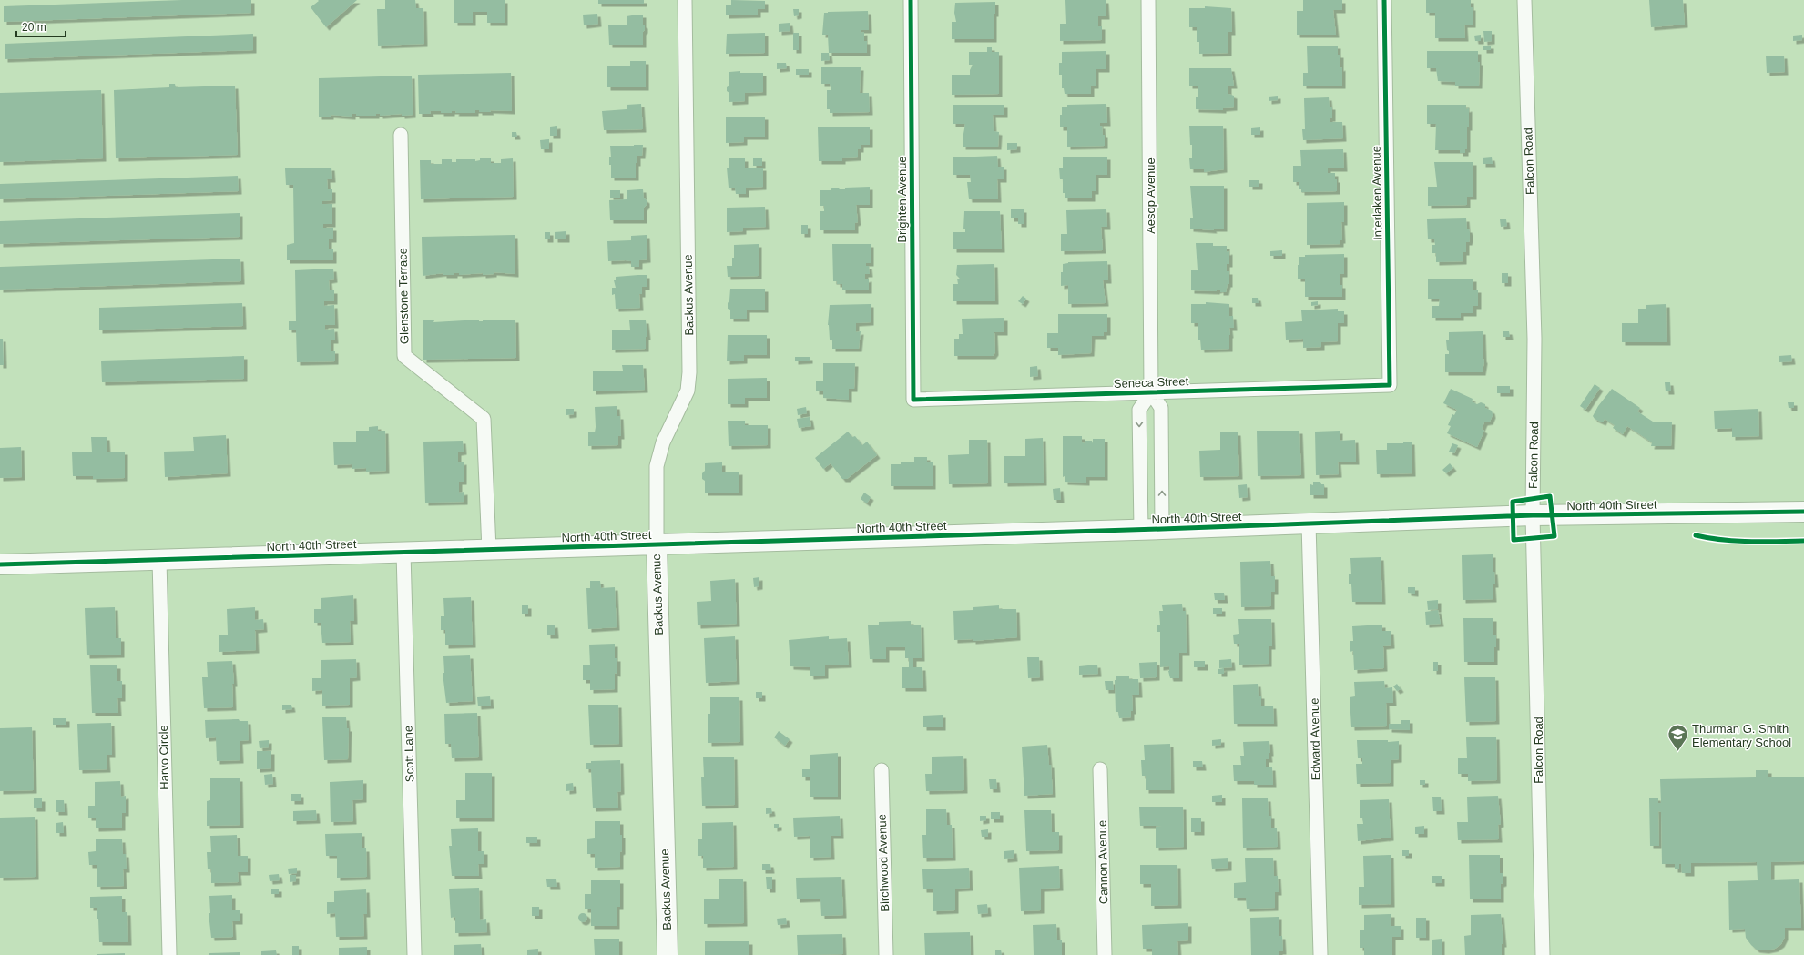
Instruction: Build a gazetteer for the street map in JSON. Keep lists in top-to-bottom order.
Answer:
{
  "streets": {
    "street": [
      "Falcon Road",
      "Interlaken Avenue",
      "Aesop Avenue",
      "Brighten Avenue",
      "Backus Avenue",
      "Glenstone Terrace",
      "Seneca Street",
      "North 40th Street",
      "Edward Avenue",
      "Scott Lane",
      "Harvo Circle",
      "Cannon Avenue",
      "Birchwood Avenue"
    ]
  },
  "crossings": [
    ["Falcon Road", "North 40th Street"],
    ["Interlaken Avenue", "Seneca Street"],
    ["Aesop Avenue", "Seneca Street"],
    ["Brighten Avenue", "Seneca Street"],
    ["Backus Avenue", "North 40th Street"],
    ["Glenstone Terrace", "North 40th Street"],
    ["North 40th Street", "Edward Avenue"],
    ["North 40th Street", "Scott Lane"],
    ["North 40th Street", "Harvo Circle"]
  ],
  "places": {
    "school or university": ["Thurman G. Smith Elementary School"]
  },
  "scale_bar": "20 m"
}
